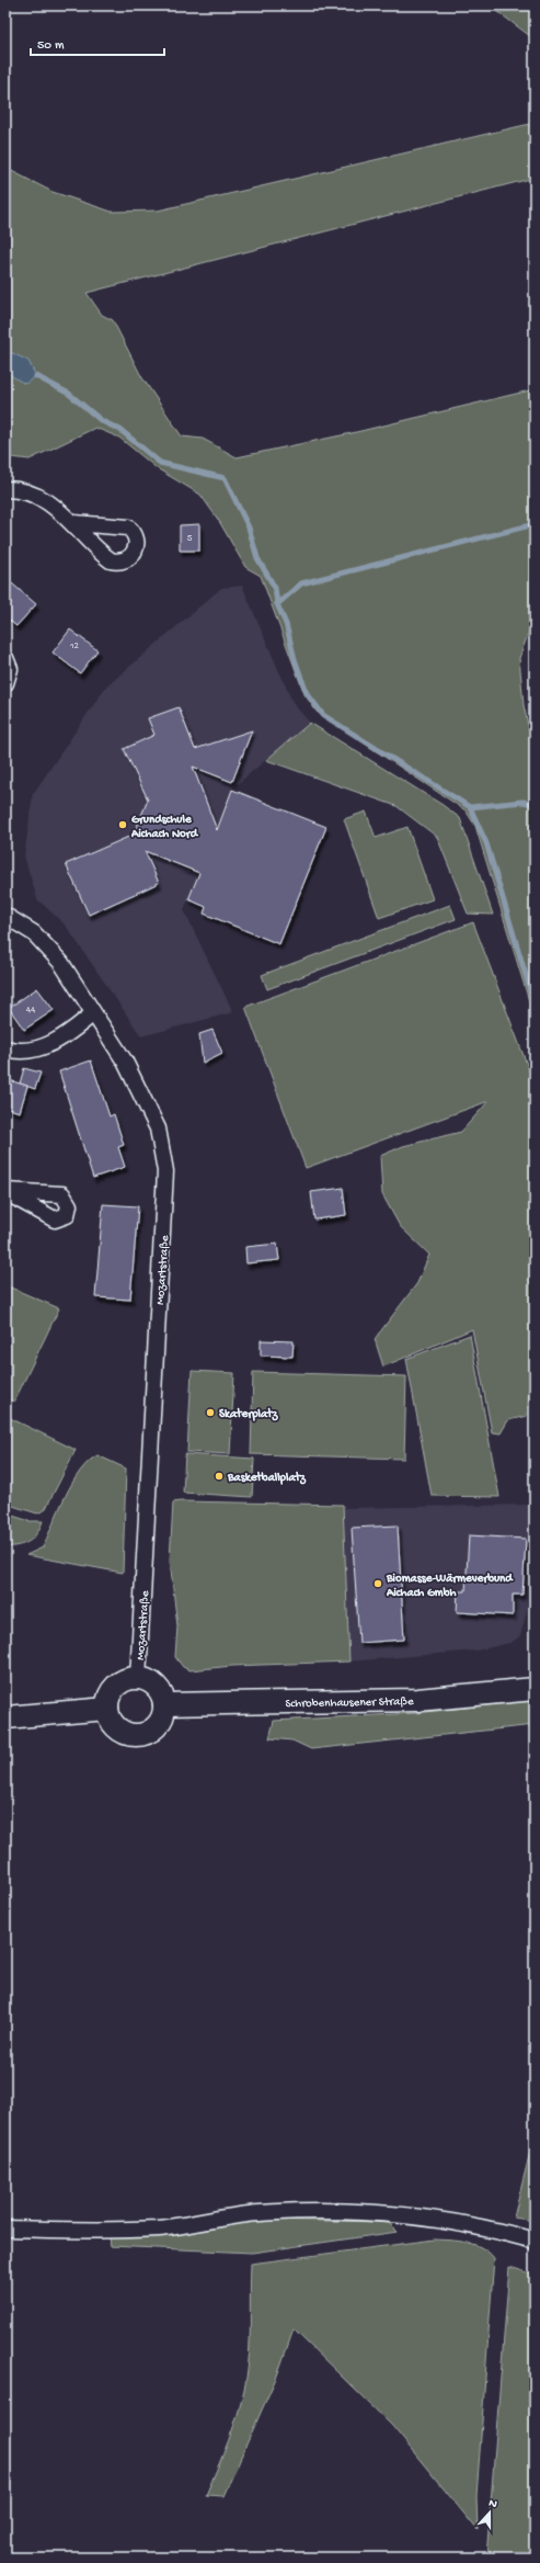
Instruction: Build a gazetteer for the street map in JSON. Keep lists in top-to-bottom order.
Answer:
{
  "streets": {
    "main road": ["Schrobenhausener Straße"],
    "street": ["Mozartstraße"]
  },
  "crossings": [
    ["Mozartstraße", "Schrobenhausener Straße"]
  ],
  "places": [
    "Grundschule Aichach Nord",
    "Skaterplatz",
    "Basketballplatz",
    "Biomasse-Wärmeverbund Aichach Gmbh"
  ],
  "house_numbers": ["5", "12", "44"],
  "scale_bar": "50 m",
  "north": "top"
}
